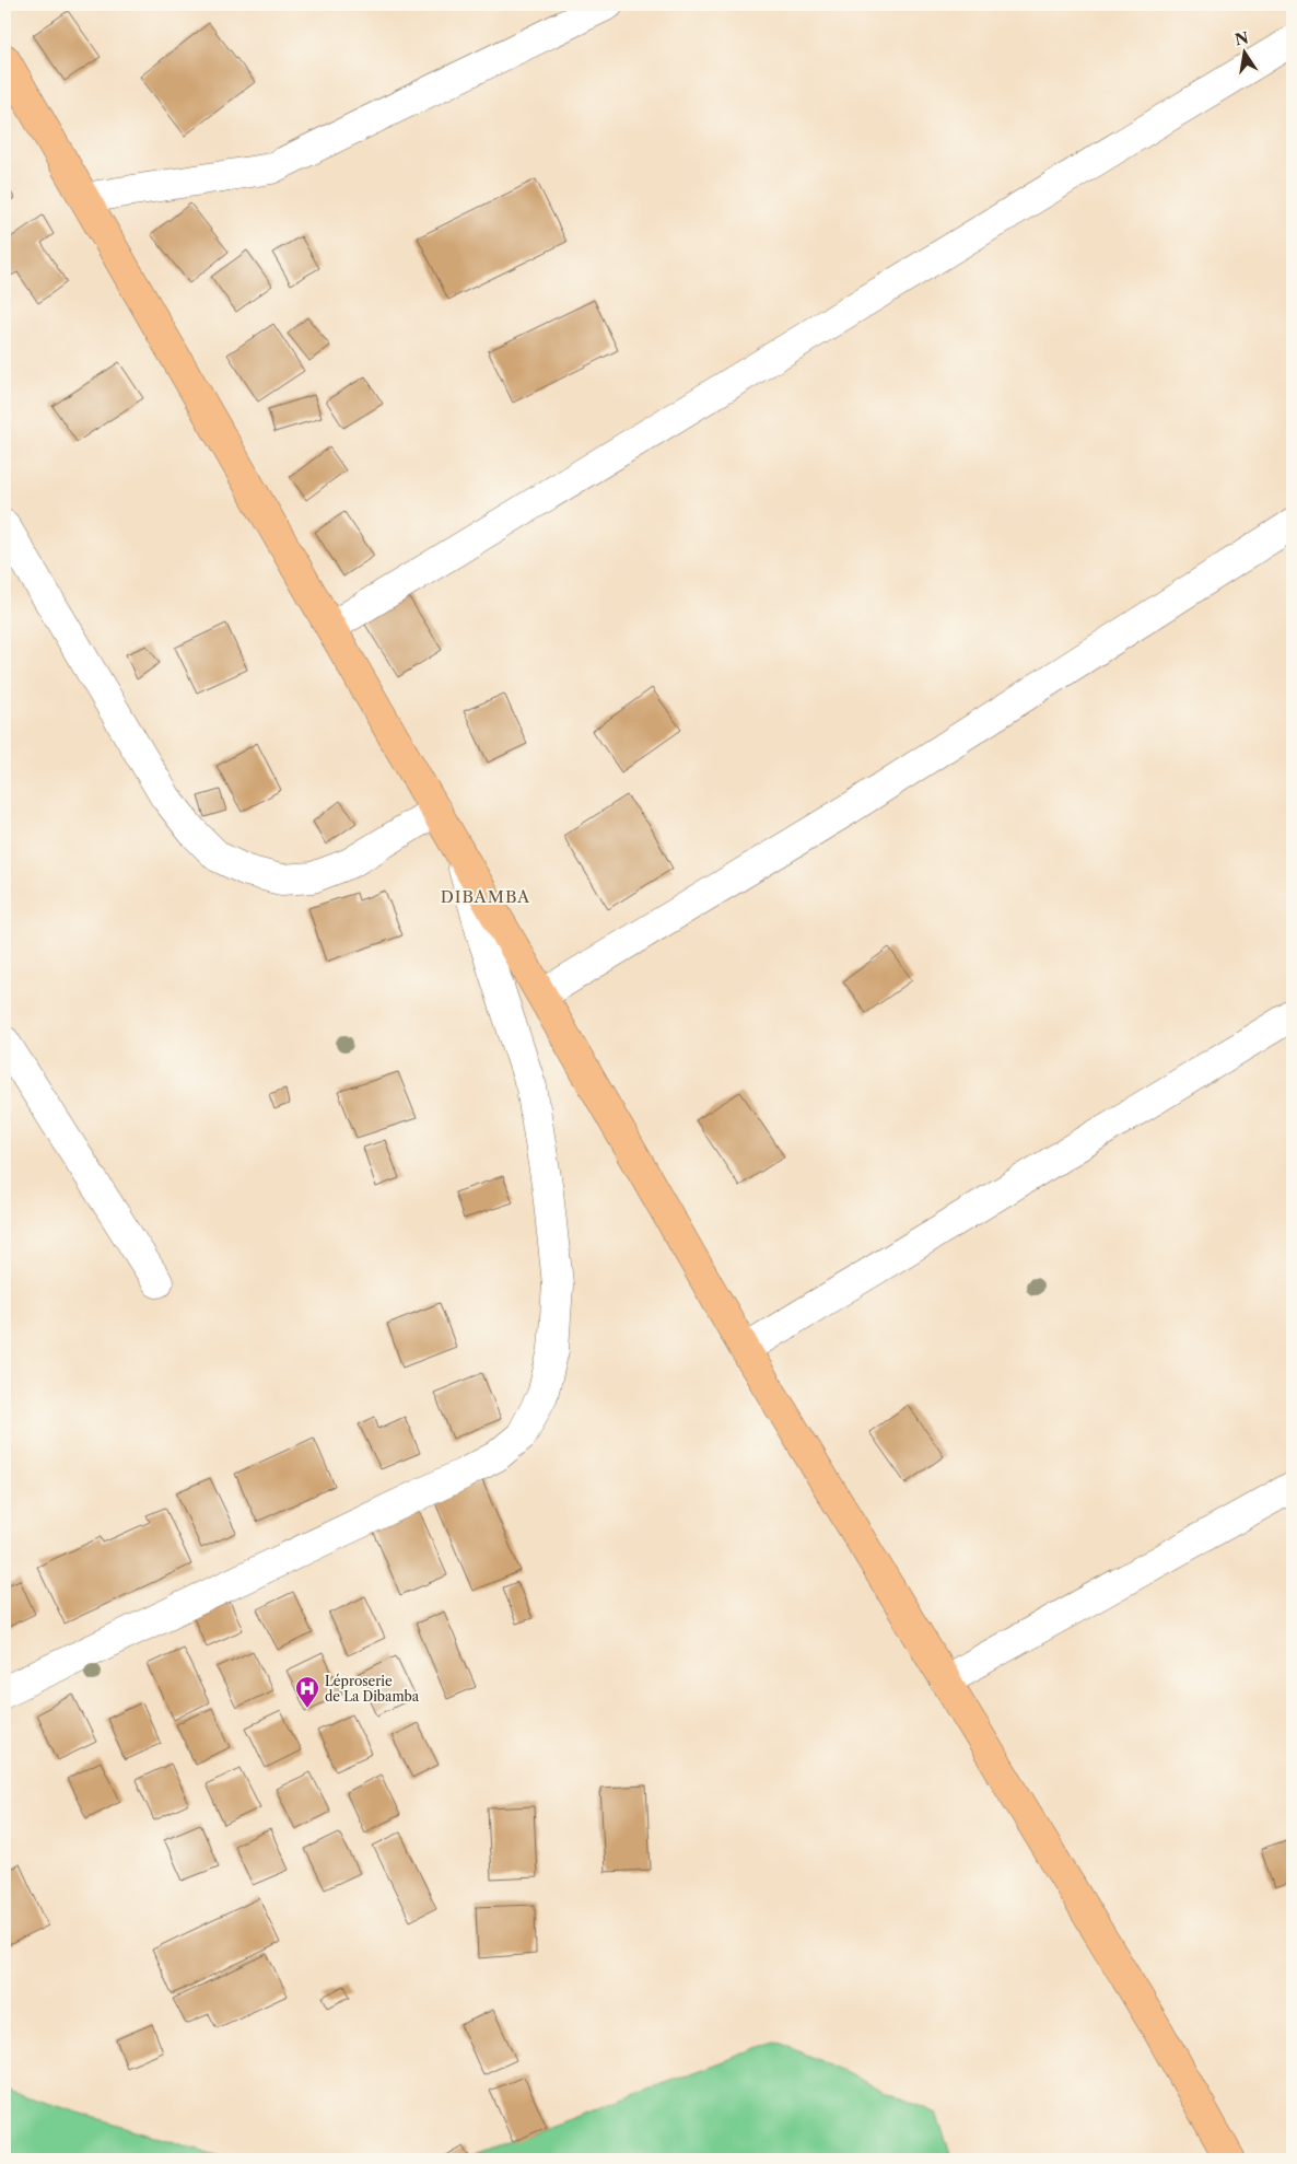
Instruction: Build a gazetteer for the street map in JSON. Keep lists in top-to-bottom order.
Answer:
{
  "districts": ["DIBAMBA"],
  "places": {
    "hospital": ["Léproserie de La Dibamba"]
  },
  "north": "top"
}
